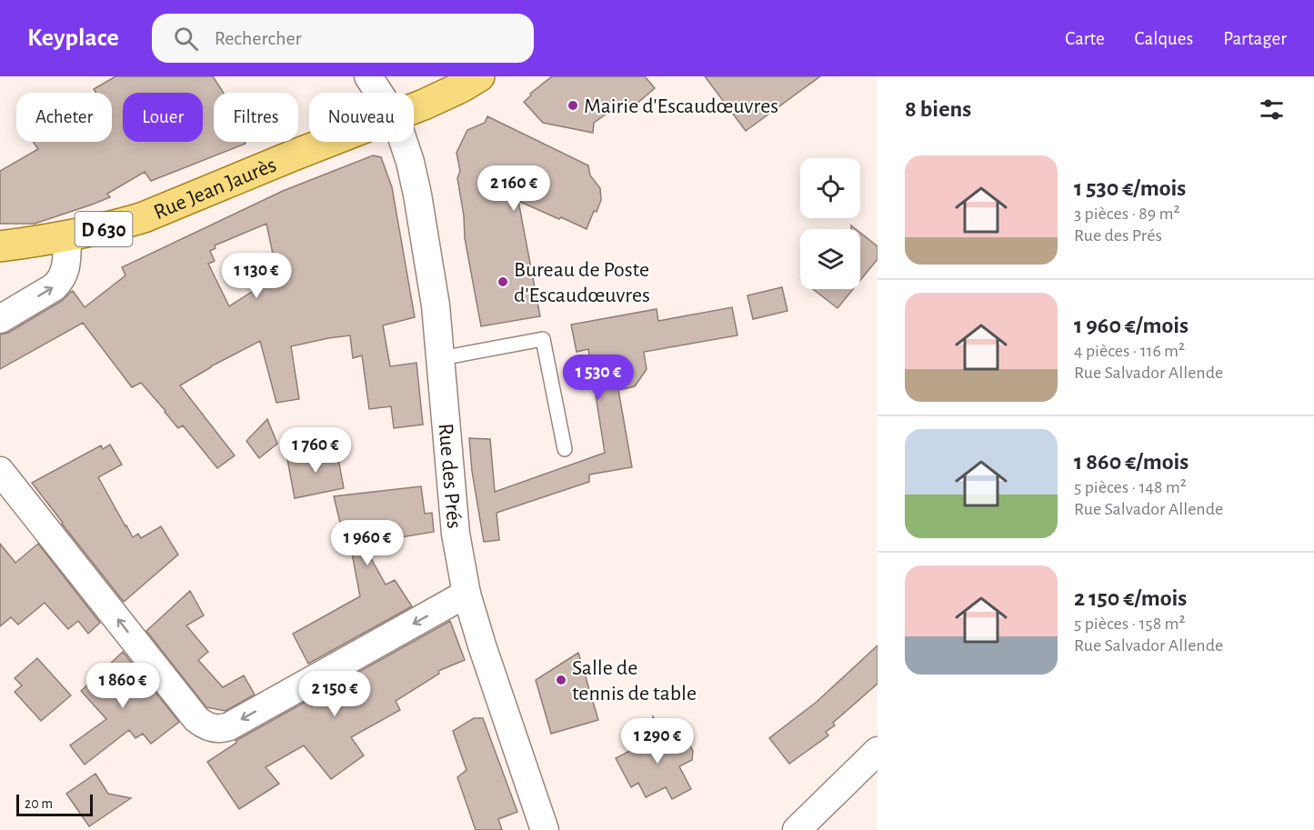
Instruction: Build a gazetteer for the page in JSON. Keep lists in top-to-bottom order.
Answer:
{
  "streets": {
    "main road": ["Rue Jean Jaurès", "D 630"],
    "street": ["Rue des Prés"]
  },
  "places": ["Mairie d'Escaudœuvres", "Bureau de Poste d'Escaudœuvres", "Salle de tennis de table"],
  "scale_bar": "20 m",
  "page": {
    "header": "Keyplace",
    "search": "Rechercher",
    "nav": ["Carte", "Calques", "Partager"],
    "heading": "8 biens",
    "chip": [
      "Acheter",
      "Louer",
      "Filtres",
      "Nouveau"
    ],
    "list": [
      {
        "name": "1 530 €/mois",
        "note": "3 pièces · 89 m² · Rue des Prés"
      },
      {
        "name": "1 960 €/mois",
        "note": "4 pièces · 116 m² · Rue Salvador Allende"
      },
      {
        "name": "1 860 €/mois",
        "note": "5 pièces · 148 m² · Rue Salvador Allende"
      },
      {
        "name": "2 150 €/mois",
        "note": "5 pièces · 158 m² · Rue Salvador Allende"
      }
    ],
    "price": [
      "2 160 €",
      "1 130 €",
      "1 530 €",
      "1 760 €",
      "1 960 €",
      "1 860 €",
      "2 150 €",
      "1 290 €"
    ],
    "scale": "20 m"
  }
}
